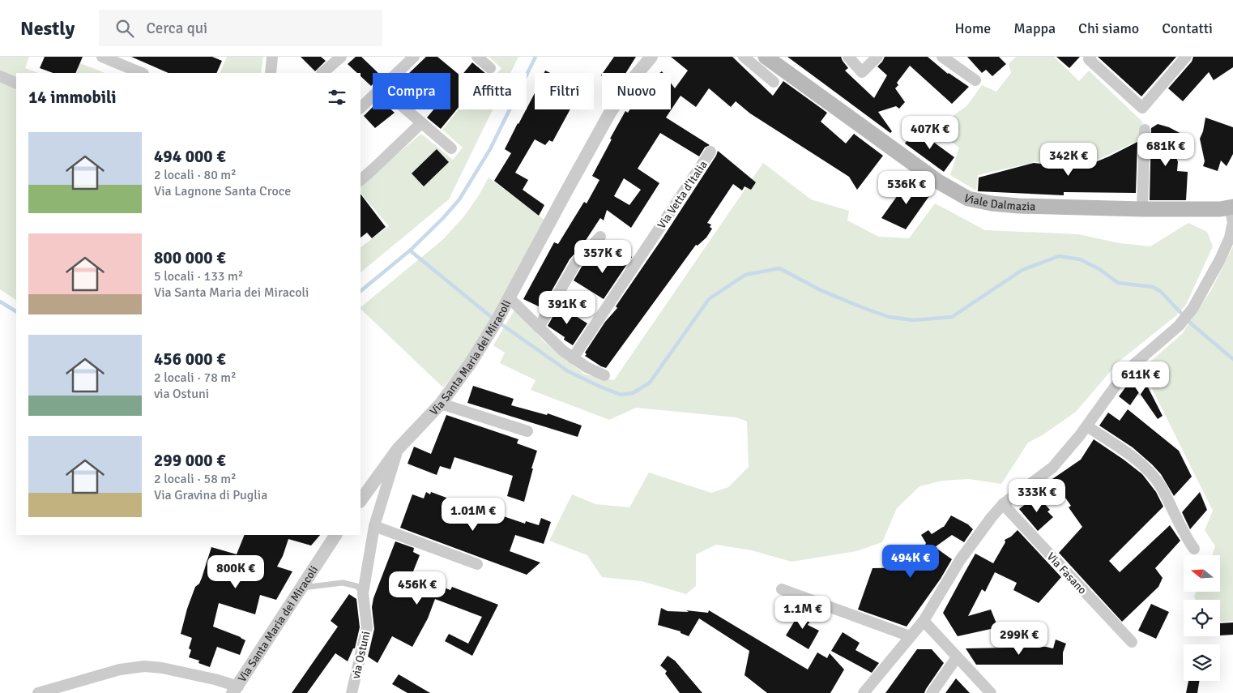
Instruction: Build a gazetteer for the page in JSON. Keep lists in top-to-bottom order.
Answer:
{
  "streets": {
    "main road": ["Viale Dalmazia"],
    "street": [
      "Via Vetta d'Italia",
      "Via Santa Maria dei Miracoli",
      "Via Fasano",
      "via Ostuni"
    ]
  },
  "crossings": [
    ["Via Santa Maria dei Miracoli", "via Ostuni"]
  ],
  "north": "left",
  "page": {
    "header": "Nestly",
    "search": "Cerca qui",
    "nav": [
      "Home",
      "Mappa",
      "Chi siamo",
      "Contatti"
    ],
    "chip": [
      "Compra",
      "Affitta",
      "Filtri",
      "Nuovo"
    ],
    "heading": "14 immobili",
    "price": [
      "407K €",
      "681K €",
      "342K €",
      "536K €",
      "357K €",
      "391K €",
      "611K €",
      "333K €",
      "1.01M €",
      "494K €",
      "800K €",
      "456K €",
      "1.1M €",
      "299K €"
    ],
    "list": [
      {
        "name": "494 000 €",
        "note": "2 locali · 80 m² · Via Lagnone Santa Croce"
      },
      {
        "name": "800 000 €",
        "note": "5 locali · 133 m² · Via Santa Maria dei Miracoli"
      },
      {
        "name": "456 000 €",
        "note": "2 locali · 78 m² · via Ostuni"
      },
      {
        "name": "299 000 €",
        "note": "2 locali · 58 m² · Via Gravina di Puglia"
      }
    ]
  }
}
